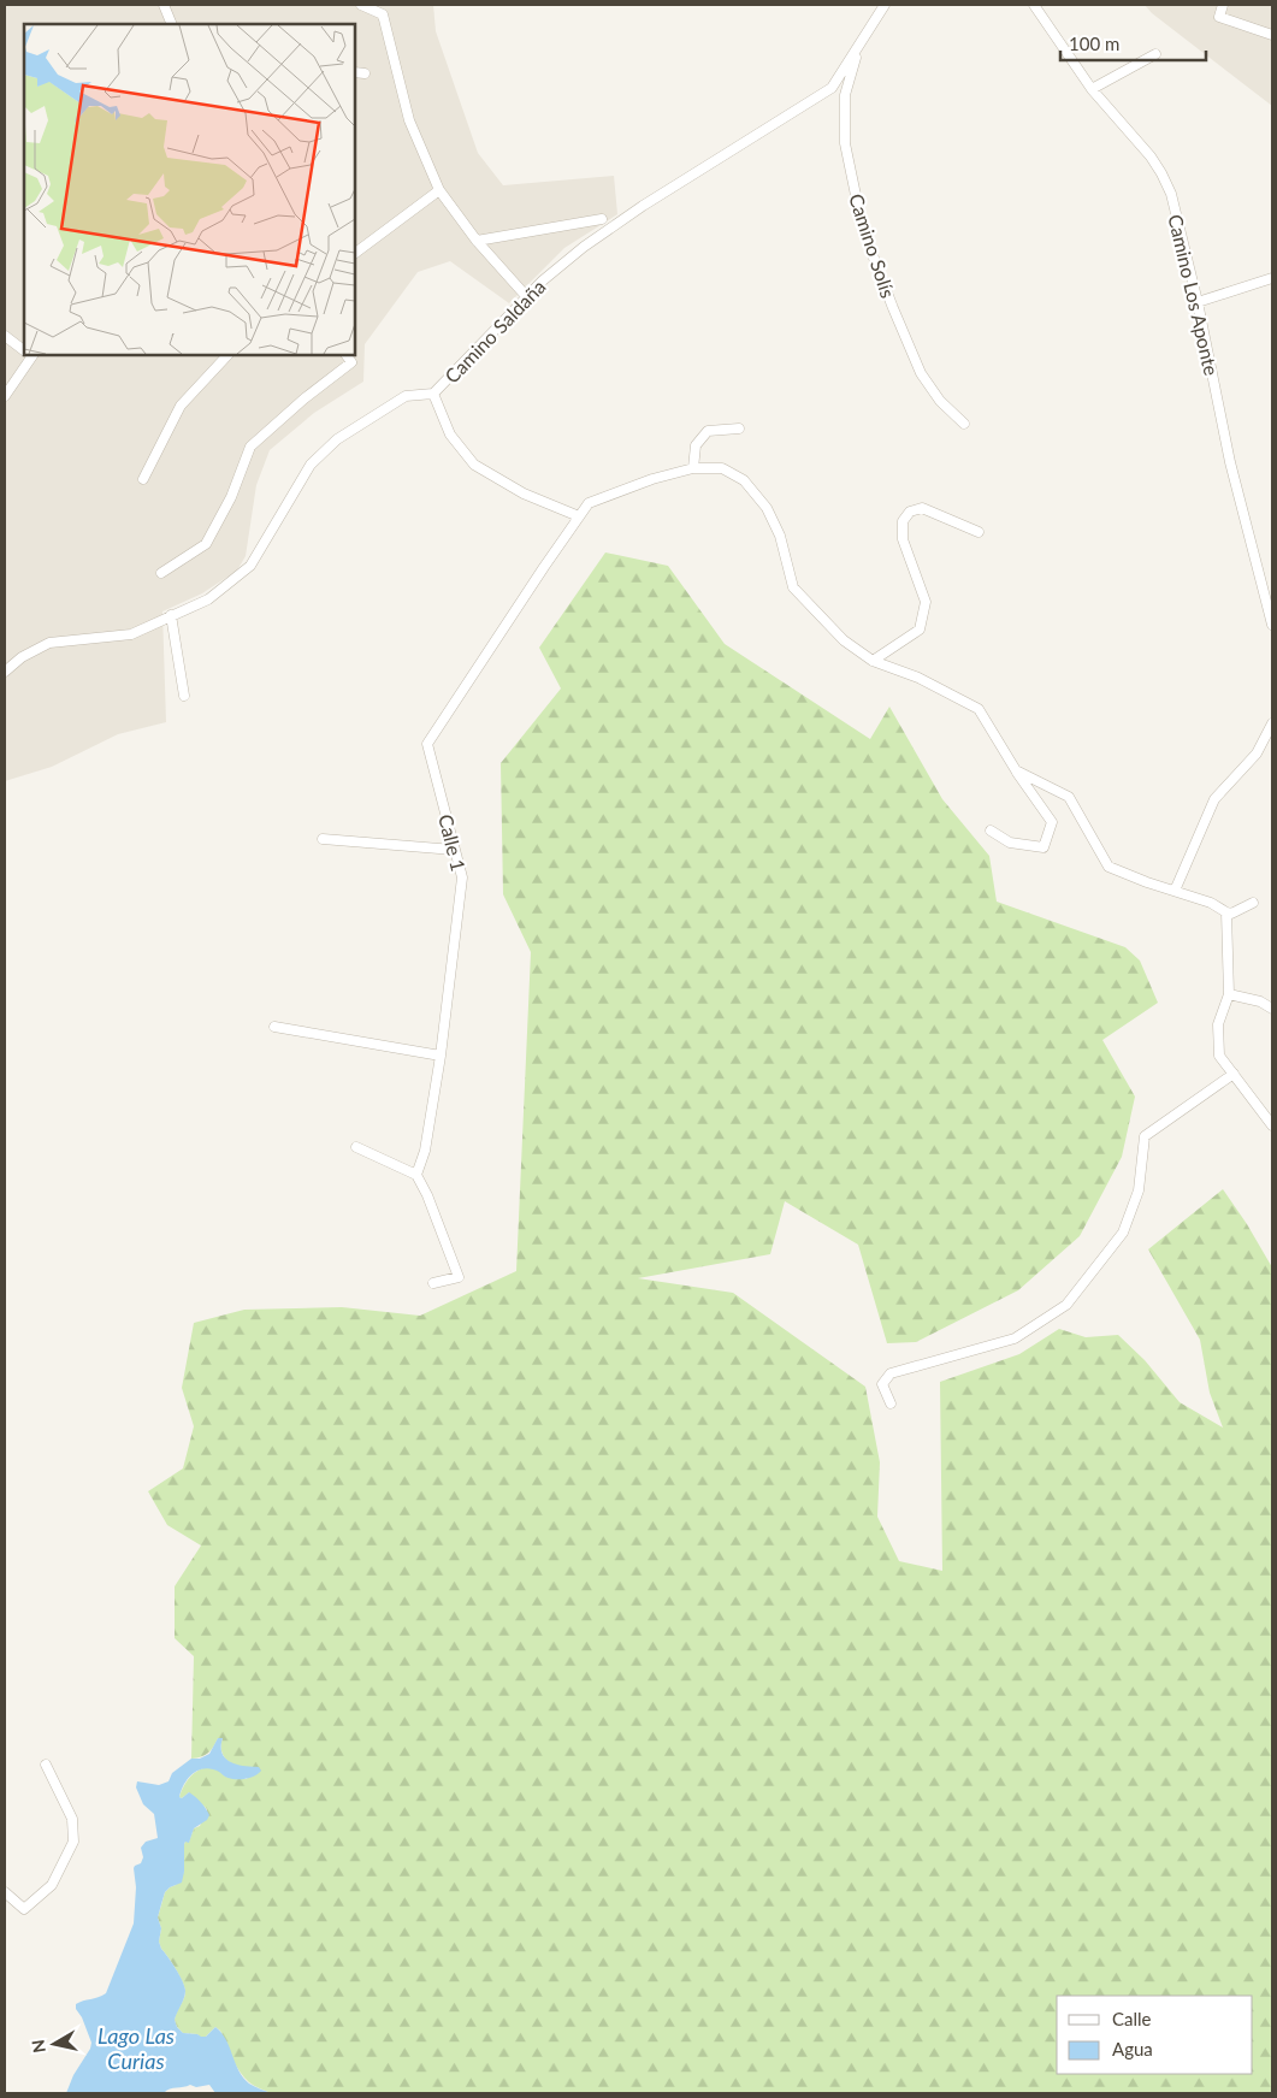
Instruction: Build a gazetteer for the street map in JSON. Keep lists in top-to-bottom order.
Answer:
{
  "streets": {
    "street": [
      "Camino Solís",
      "Camino Los Aponte",
      "Camino Saldaña",
      "Calle 1"
    ]
  },
  "crossings": [
    ["Camino Solís", "Camino Saldaña"]
  ],
  "water": ["Lago Las Curias"],
  "legend": ["Calle", "Agua"],
  "scale_bar": "100 m",
  "north": "left"
}
